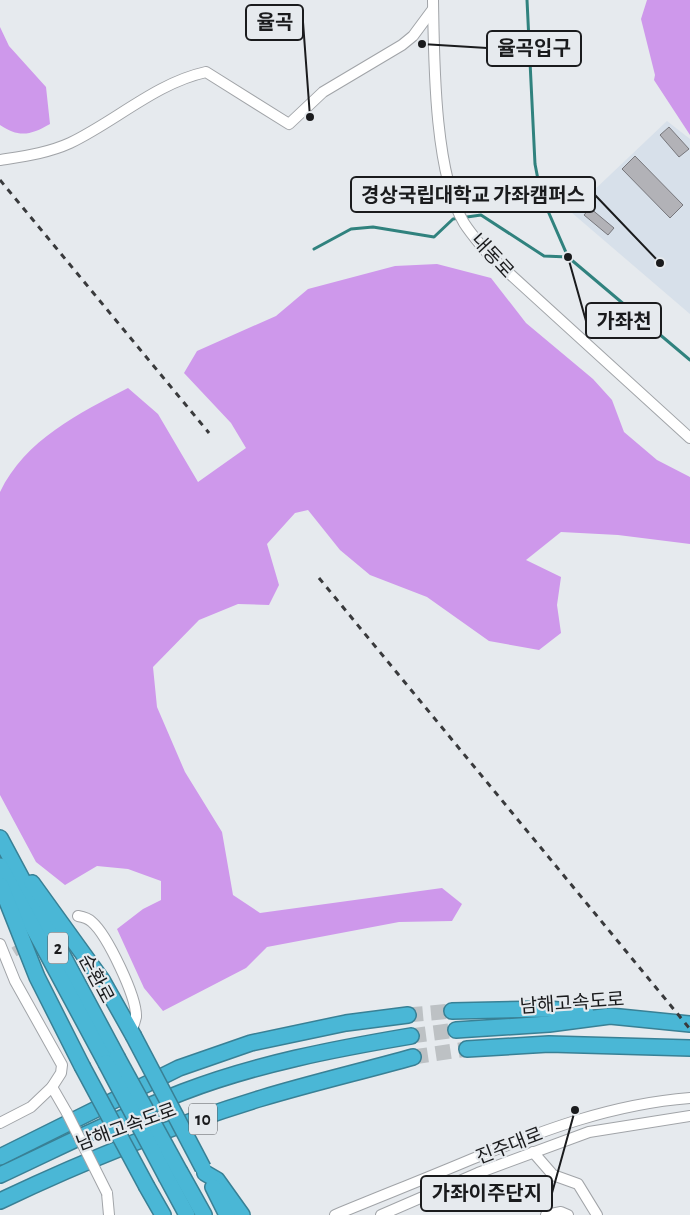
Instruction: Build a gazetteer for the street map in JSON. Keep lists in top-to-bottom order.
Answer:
{
  "streets": {
    "highway": [
      "2",
      "순환로",
      "남해고속도로",
      "10"
    ],
    "street": ["내동로", "진주대로"]
  },
  "places": [
    "율곡입구",
    "율곡",
    "가좌천",
    "경상국립대학교 가좌캠퍼스",
    "가좌이주단지"
  ]
}
